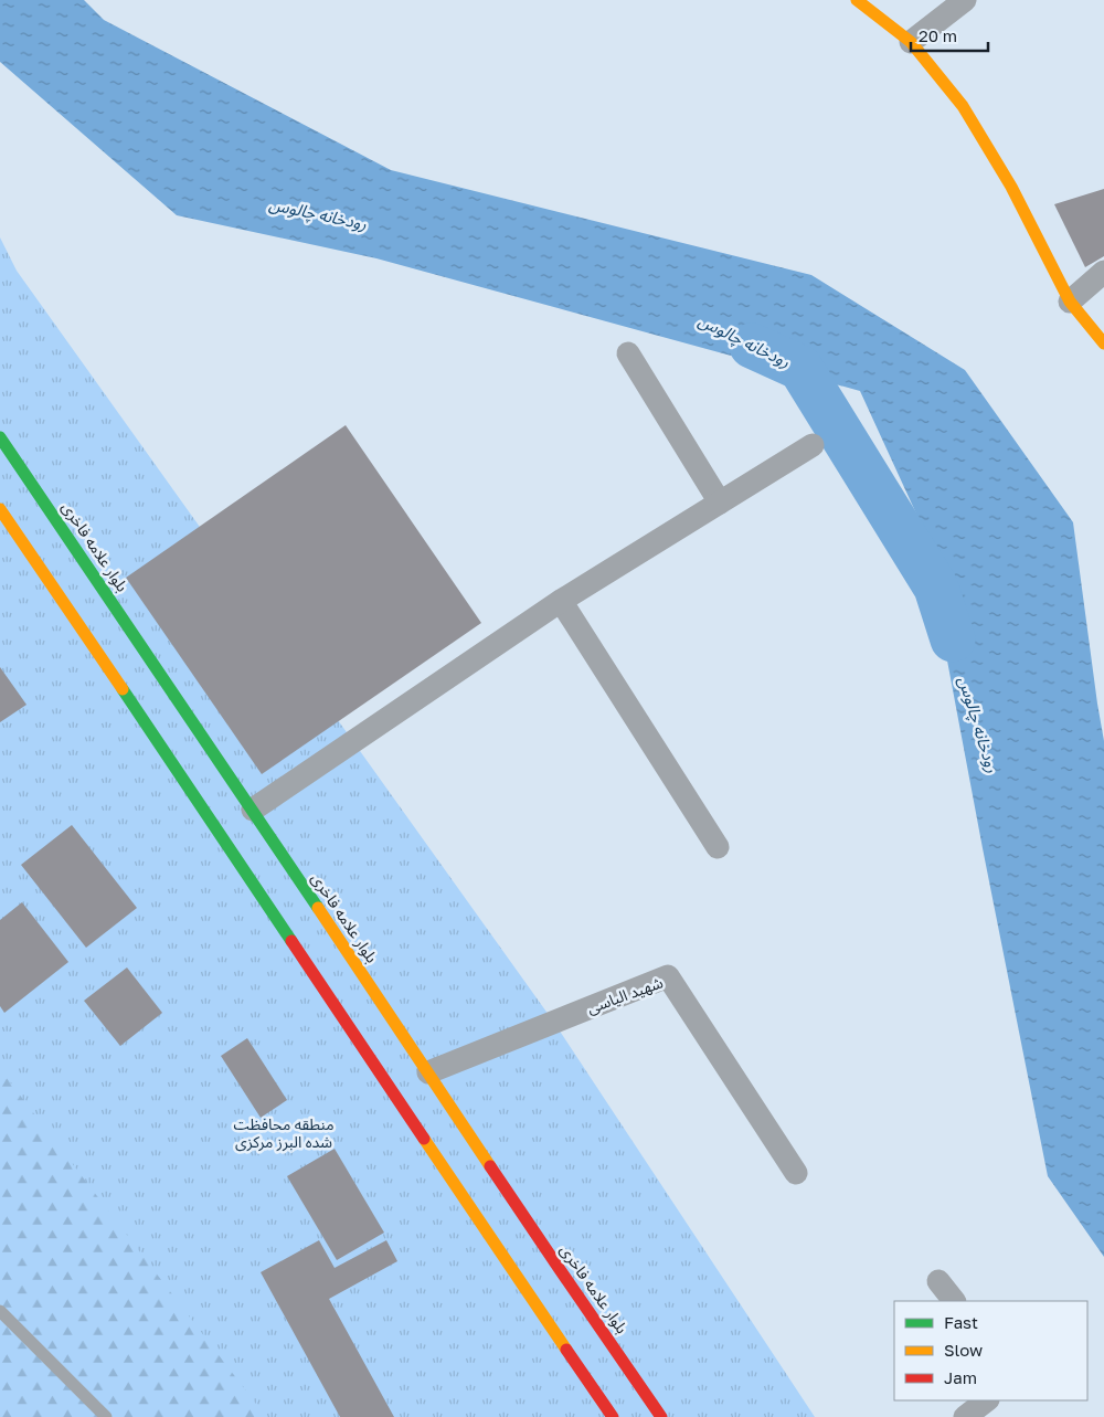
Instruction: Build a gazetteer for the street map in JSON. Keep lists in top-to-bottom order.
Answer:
{
  "streets": {
    "main road": ["بلوار علامه فاخری"],
    "street": ["شهید الیاسی"]
  },
  "crossings": [
    ["بلوار علامه فاخری", "شهید الیاسی"]
  ],
  "water": ["رودخانه چالوس"],
  "parks": ["منطقه محافظت شده البرز مرکزی"],
  "legend": ["Fast", "Slow", "Jam"],
  "scale_bar": "20 m"
}
